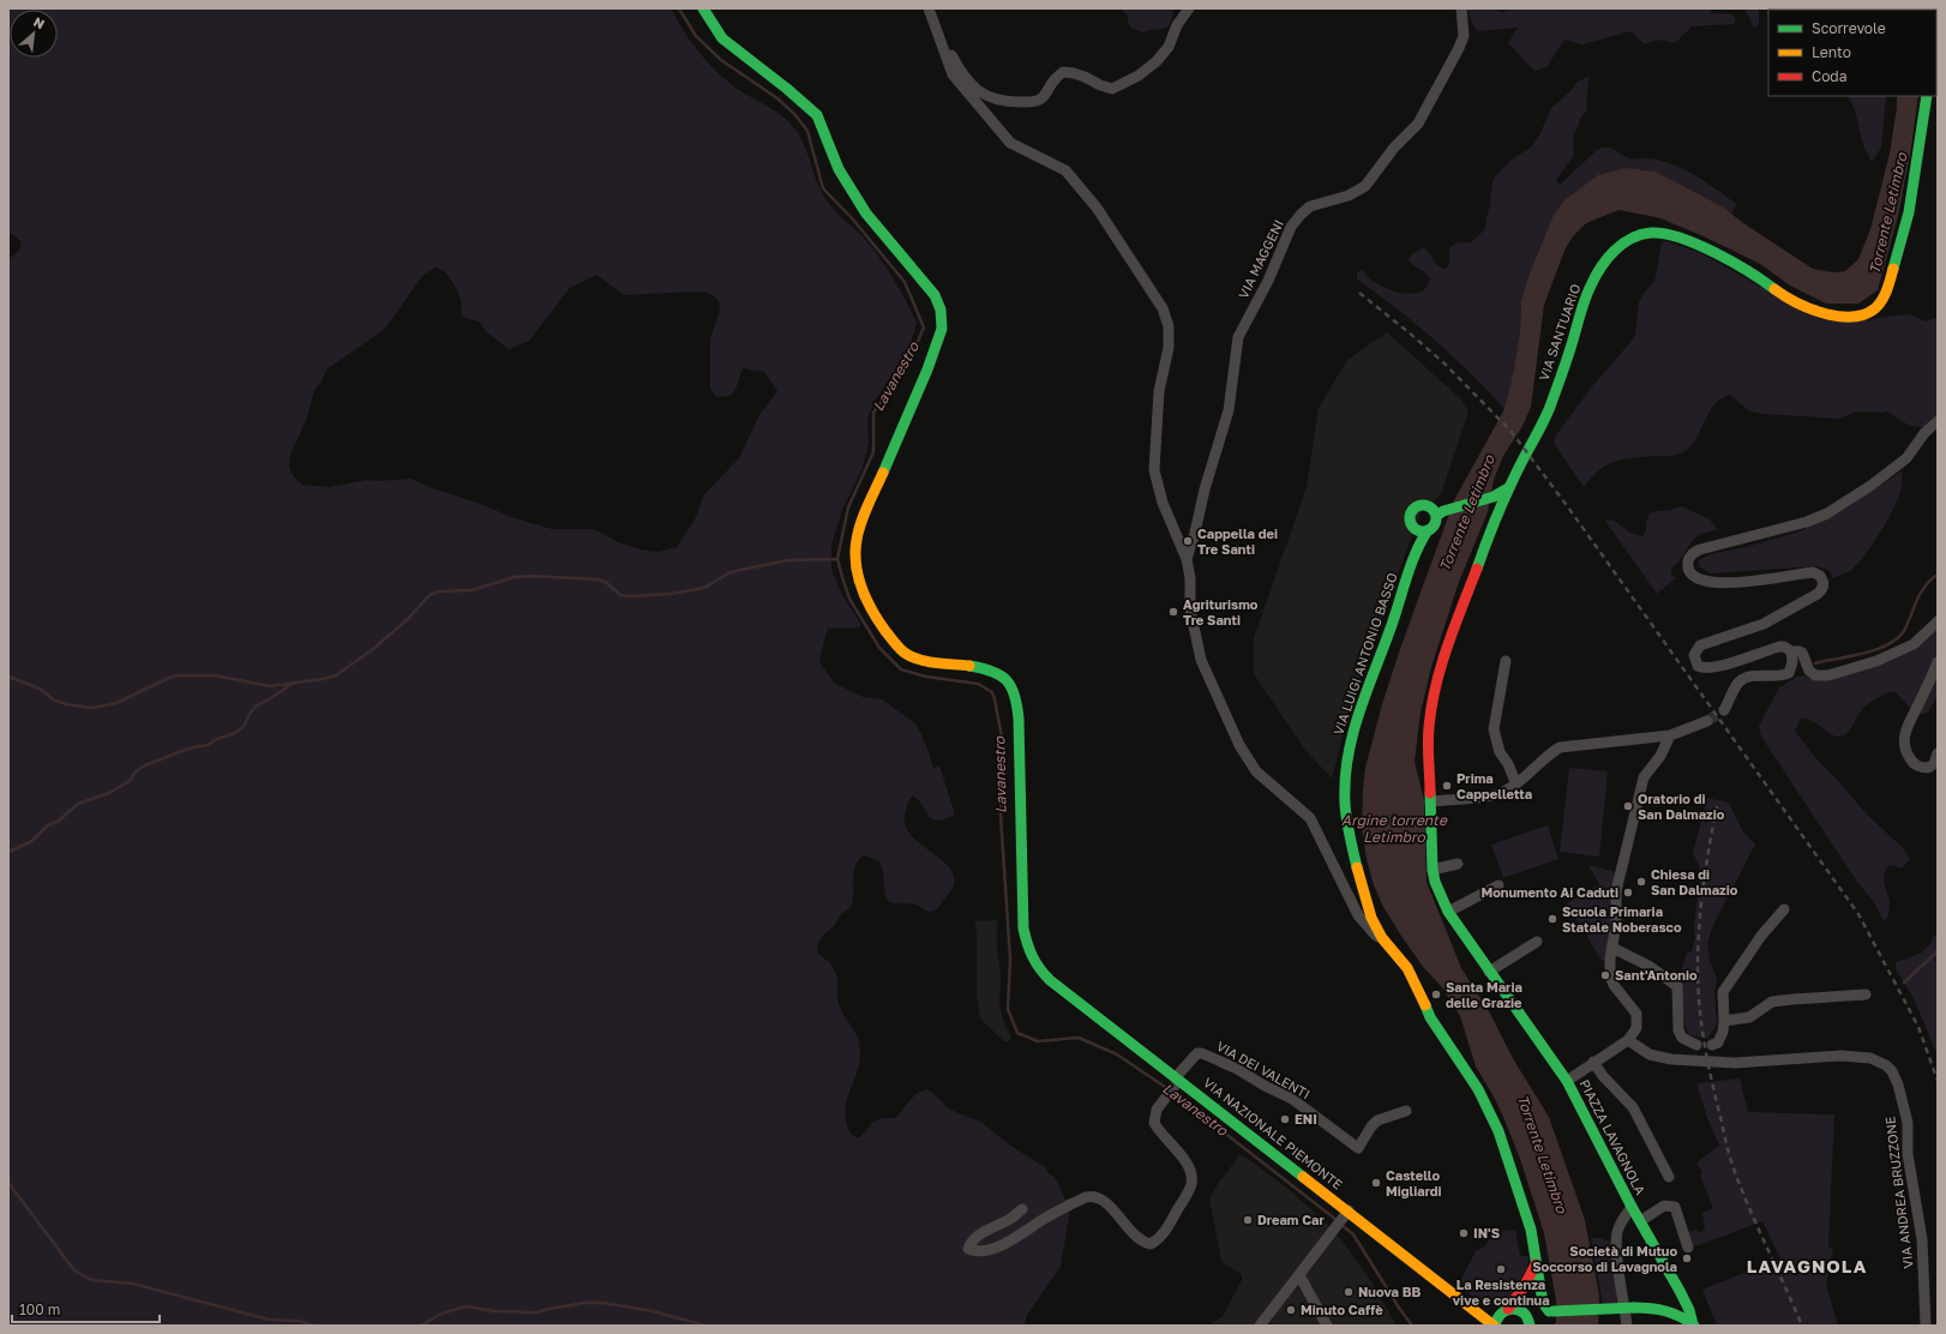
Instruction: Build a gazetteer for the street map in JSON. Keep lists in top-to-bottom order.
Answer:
{
  "streets": {
    "main road": [
      "VIA SANTUARIO",
      "VIA LUIGI ANTONIO BASSO",
      "VIA NAZIONALE PIEMONTE",
      "PIAZZA LAVAGNOLA"
    ],
    "street": ["VIA MAGGENI", "VIA DEI VALENTI", "VIA ANDREA BRUZZONE"]
  },
  "crossings": [
    ["VIA SANTUARIO", "PIAZZA LAVAGNOLA"],
    ["VIA DEI VALENTI", "VIA NAZIONALE PIEMONTE"]
  ],
  "districts": ["LAVAGNOLA"],
  "water": ["Torrente Letimbro", "Lavanestro", "Argine torrente Letimbro"],
  "places": [
    "Cappella dei Tre Santi",
    "Agriturismo Tre Santi",
    "Prima Cappelletta",
    "Oratorio di San Dalmazio",
    "Chiesa di San Dalmazio",
    "Monumento Ai Caduti",
    "Scuola Primaria Statale Noberasco",
    "Sant'Antonio",
    "Santa Maria delle Grazie",
    "ENI",
    "Castello Migliardi",
    "Dream Car",
    "IN'S",
    "Società di Mutuo Soccorso di Lavagnola",
    "La Resistenza vive e continua",
    "Nuova BB",
    "Minuto Caffè"
  ],
  "legend": ["Scorrevole", "Lento", "Coda"],
  "scale_bar": "100 m",
  "north": "top right"
}
